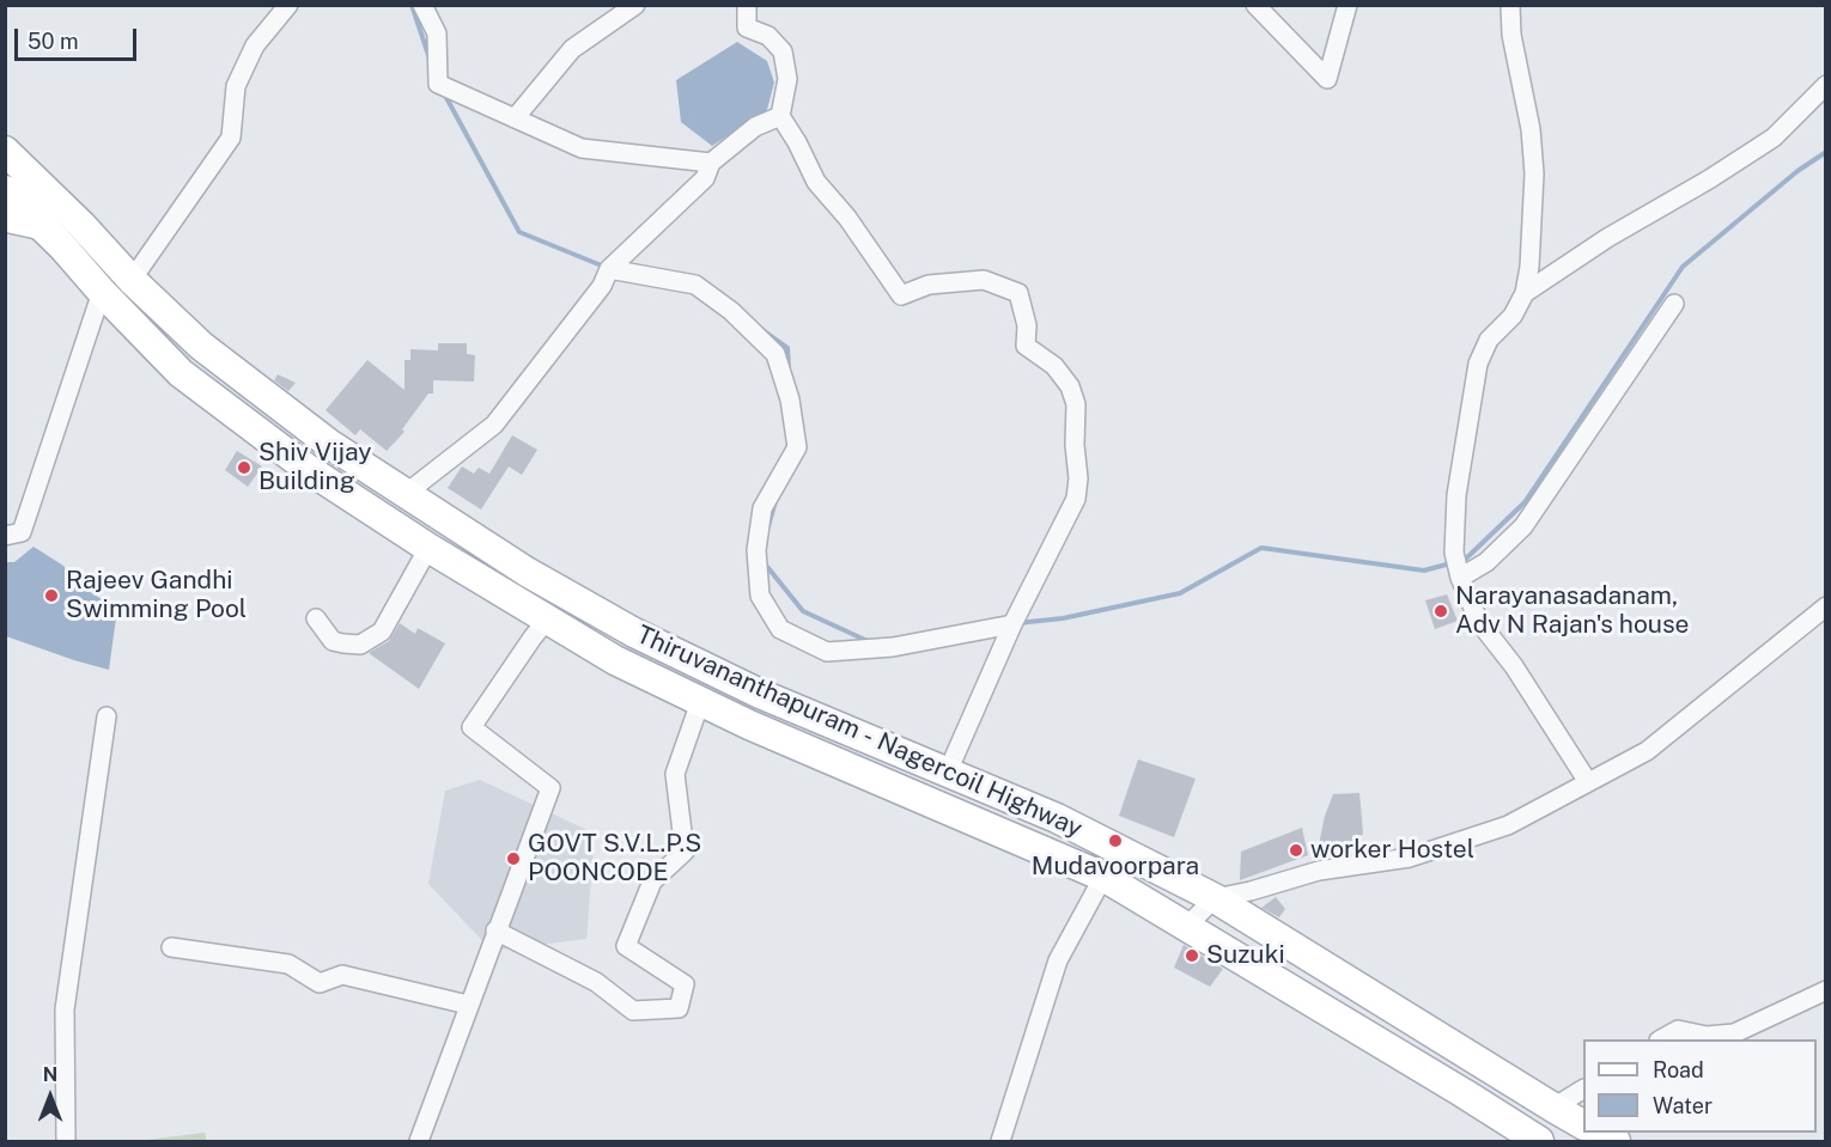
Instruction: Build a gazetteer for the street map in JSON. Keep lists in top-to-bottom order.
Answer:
{
  "streets": {
    "main road": ["Thiruvananthapuram - Nagercoil Highway"]
  },
  "places": [
    "Shiv Vijay Building",
    "Rajeev Gandhi Swimming Pool",
    "Narayanasadanam, Adv N Rajan's house",
    "Mudavoorpara",
    "worker Hostel",
    "GOVT S.V.L.P.S POONCODE",
    "Suzuki"
  ],
  "legend": ["Road", "Water"],
  "scale_bar": "50 m",
  "north": "top"
}
